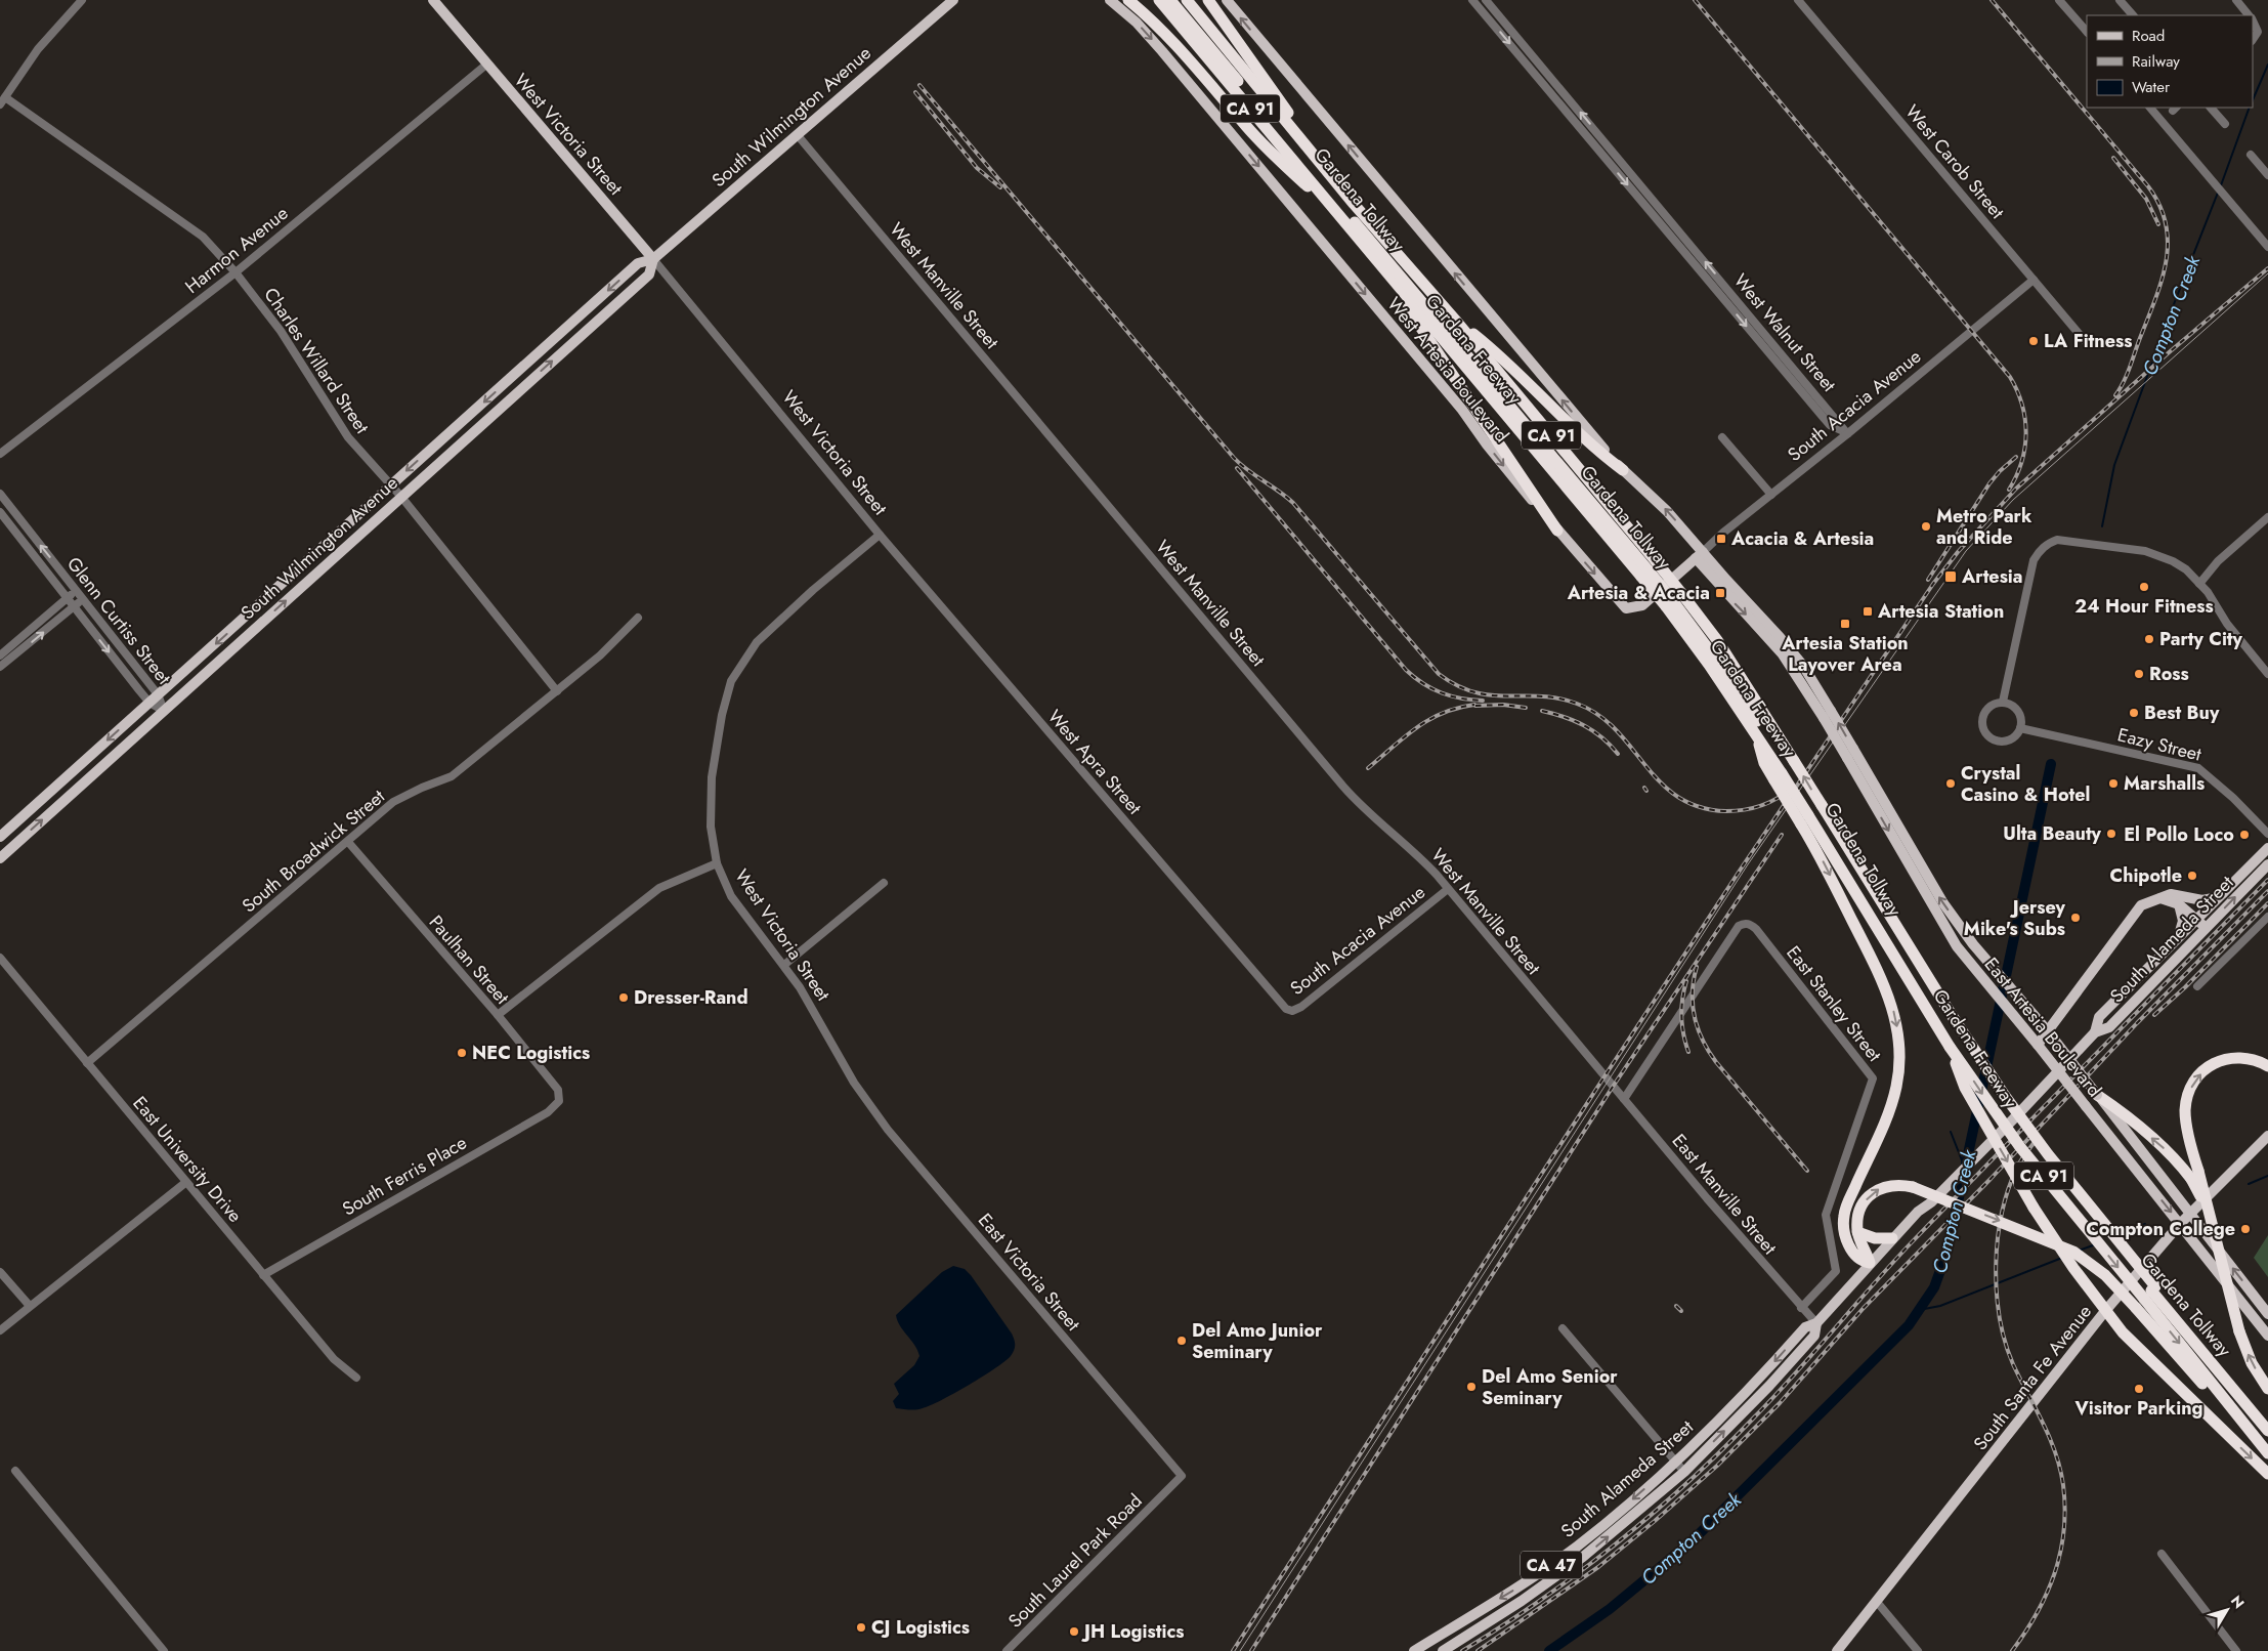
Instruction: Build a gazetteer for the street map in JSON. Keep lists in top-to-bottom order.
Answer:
{
  "streets": {
    "highway": ["CA 91", "Gardena Tollway", "Gardena Freeway"],
    "main road": [
      "South Wilmington Avenue",
      "West Victoria Street",
      "West Artesia Boulevard",
      "South Alameda Street",
      "East Artesia Boulevard",
      "South Santa Fe Avenue",
      "CA 47"
    ],
    "street": [
      "West Carob Street",
      "Harmon Avenue",
      "West Manville Street",
      "West Walnut Street",
      "Charles Willard Street",
      "South Acacia Avenue",
      "Glenn Curtiss Street",
      "Eazy Street",
      "West Apra Street",
      "South Broadwick Street",
      "Paulhan Street",
      "East Stanley Street",
      "East University Drive",
      "South Ferris Place",
      "East Manville Street",
      "East Victoria Street",
      "South Laurel Park Road"
    ]
  },
  "crossings": [
    ["South Wilmington Avenue", "West Victoria Street"],
    ["South Wilmington Avenue", "West Manville Street"],
    ["South Wilmington Avenue", "Charles Willard Street"],
    ["South Wilmington Avenue", "Glenn Curtiss Street"],
    ["West Victoria Street", "Harmon Avenue"],
    ["West Victoria Street", "West Apra Street"],
    ["West Victoria Street", "East Victoria Street"],
    ["West Carob Street", "South Acacia Avenue"],
    ["Gardena Tollway", "Gardena Freeway"],
    ["Harmon Avenue", "Charles Willard Street"],
    ["West Manville Street", "South Acacia Avenue"],
    ["West Manville Street", "East Manville Street"],
    ["West Walnut Street", "South Acacia Avenue"],
    ["Charles Willard Street", "South Broadwick Street"],
    ["West Artesia Boulevard", "South Acacia Avenue"],
    ["West Artesia Boulevard", "East Artesia Boulevard"],
    ["South Acacia Avenue", "West Apra Street"],
    ["South Acacia Avenue", "East Artesia Boulevard"],
    ["South Broadwick Street", "Paulhan Street"],
    ["South Broadwick Street", "East University Drive"],
    ["South Alameda Street", "East Manville Street"],
    ["Paulhan Street", "South Ferris Place"],
    ["East Stanley Street", "East Manville Street"],
    ["East Artesia Boulevard", "South Santa Fe Avenue"],
    ["East University Drive", "South Ferris Place"],
    ["East Victoria Street", "South Laurel Park Road"]
  ],
  "water": ["Compton Creek"],
  "places": {
    "other": [
      "LA Fitness",
      "Metro Park and Ride",
      "24 Hour Fitness",
      "Party City",
      "Ross",
      "Best Buy",
      "Crystal Casino & Hotel",
      "Marshalls",
      "Ulta Beauty",
      "El Pollo Loco",
      "Chipotle",
      "Jersey Mike's Subs",
      "Dresser-Rand",
      "NEC Logistics",
      "Compton College",
      "Del Amo Junior Seminary",
      "Del Amo Senior Seminary",
      "Visitor Parking",
      "CJ Logistics",
      "JH Logistics"
    ],
    "transit": [
      "Acacia & Artesia",
      "Artesia",
      "Artesia & Acacia",
      "Artesia Station",
      "Artesia Station Layover Area"
    ]
  },
  "legend": ["Road", "Railway", "Water"],
  "north": "top right"
}
